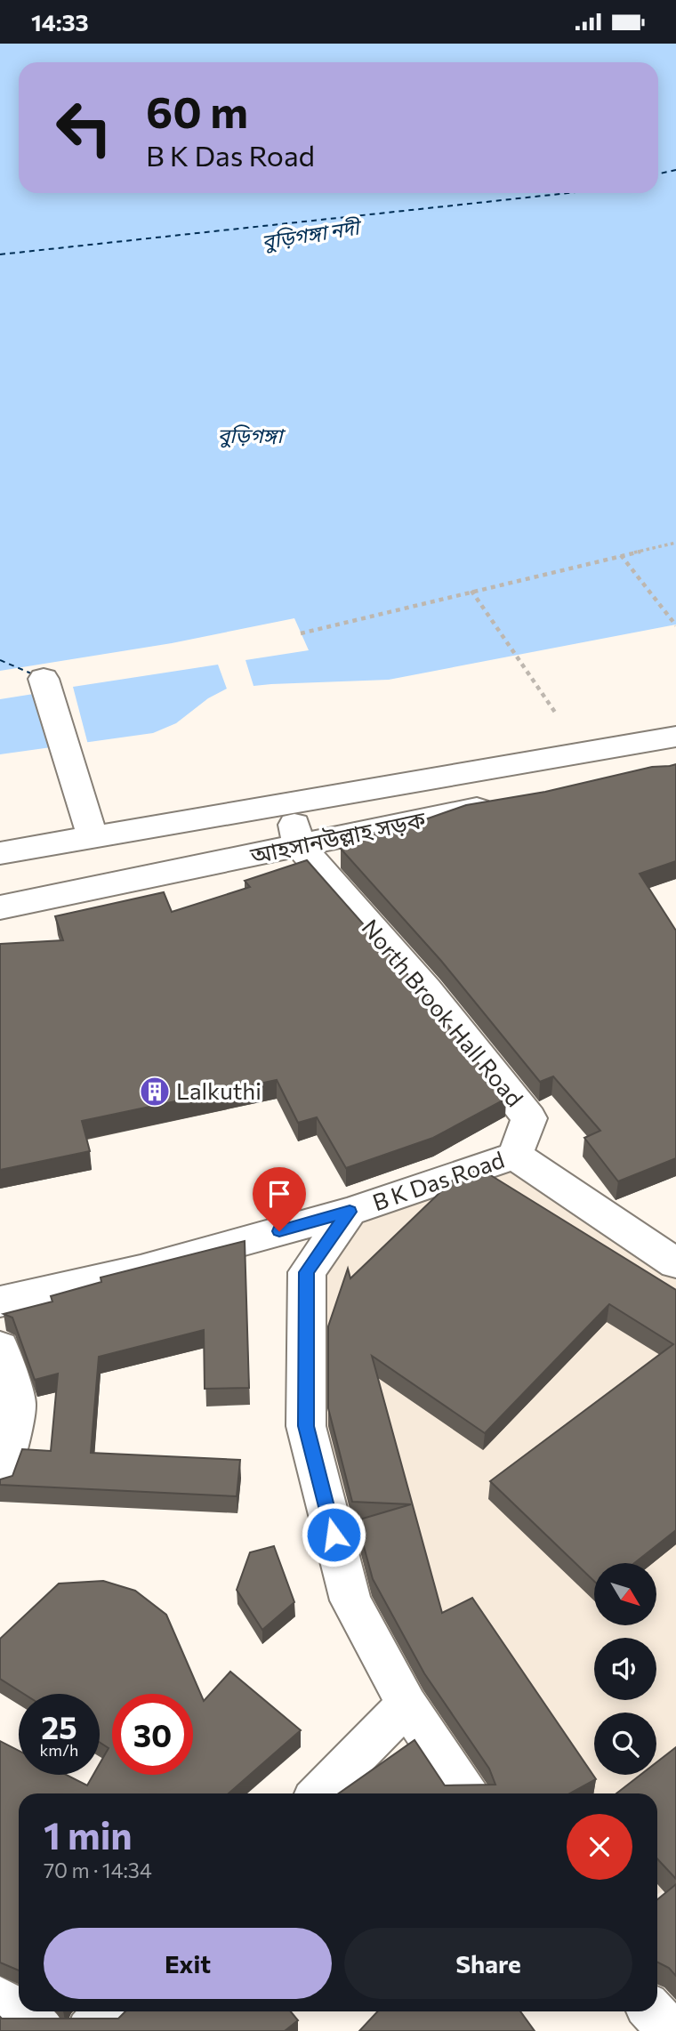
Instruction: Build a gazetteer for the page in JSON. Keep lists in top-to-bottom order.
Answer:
{
  "streets": {
    "street": ["আহসানউল্লাহ সড়ক", "North Brook Hall Road", "B K Das Road"]
  },
  "crossings": [
    ["আহসানউল্লাহ সড়ক", "North Brook Hall Road"],
    ["North Brook Hall Road", "B K Das Road"]
  ],
  "water": ["বুড়িগঙ্গা নদী", "বুড়িগঙ্গা"],
  "places": {
    "building": ["Lalkuthi"]
  },
  "north": "bottom right",
  "page": {
    "status": "14:33",
    "turn": ["60 m", "B K Das Road"],
    "speed": "25 km/h",
    "limit": "30",
    "heading": ["1 min", "70 m · 14:34"],
    "buttons": ["Exit", "Share"]
  }
}
